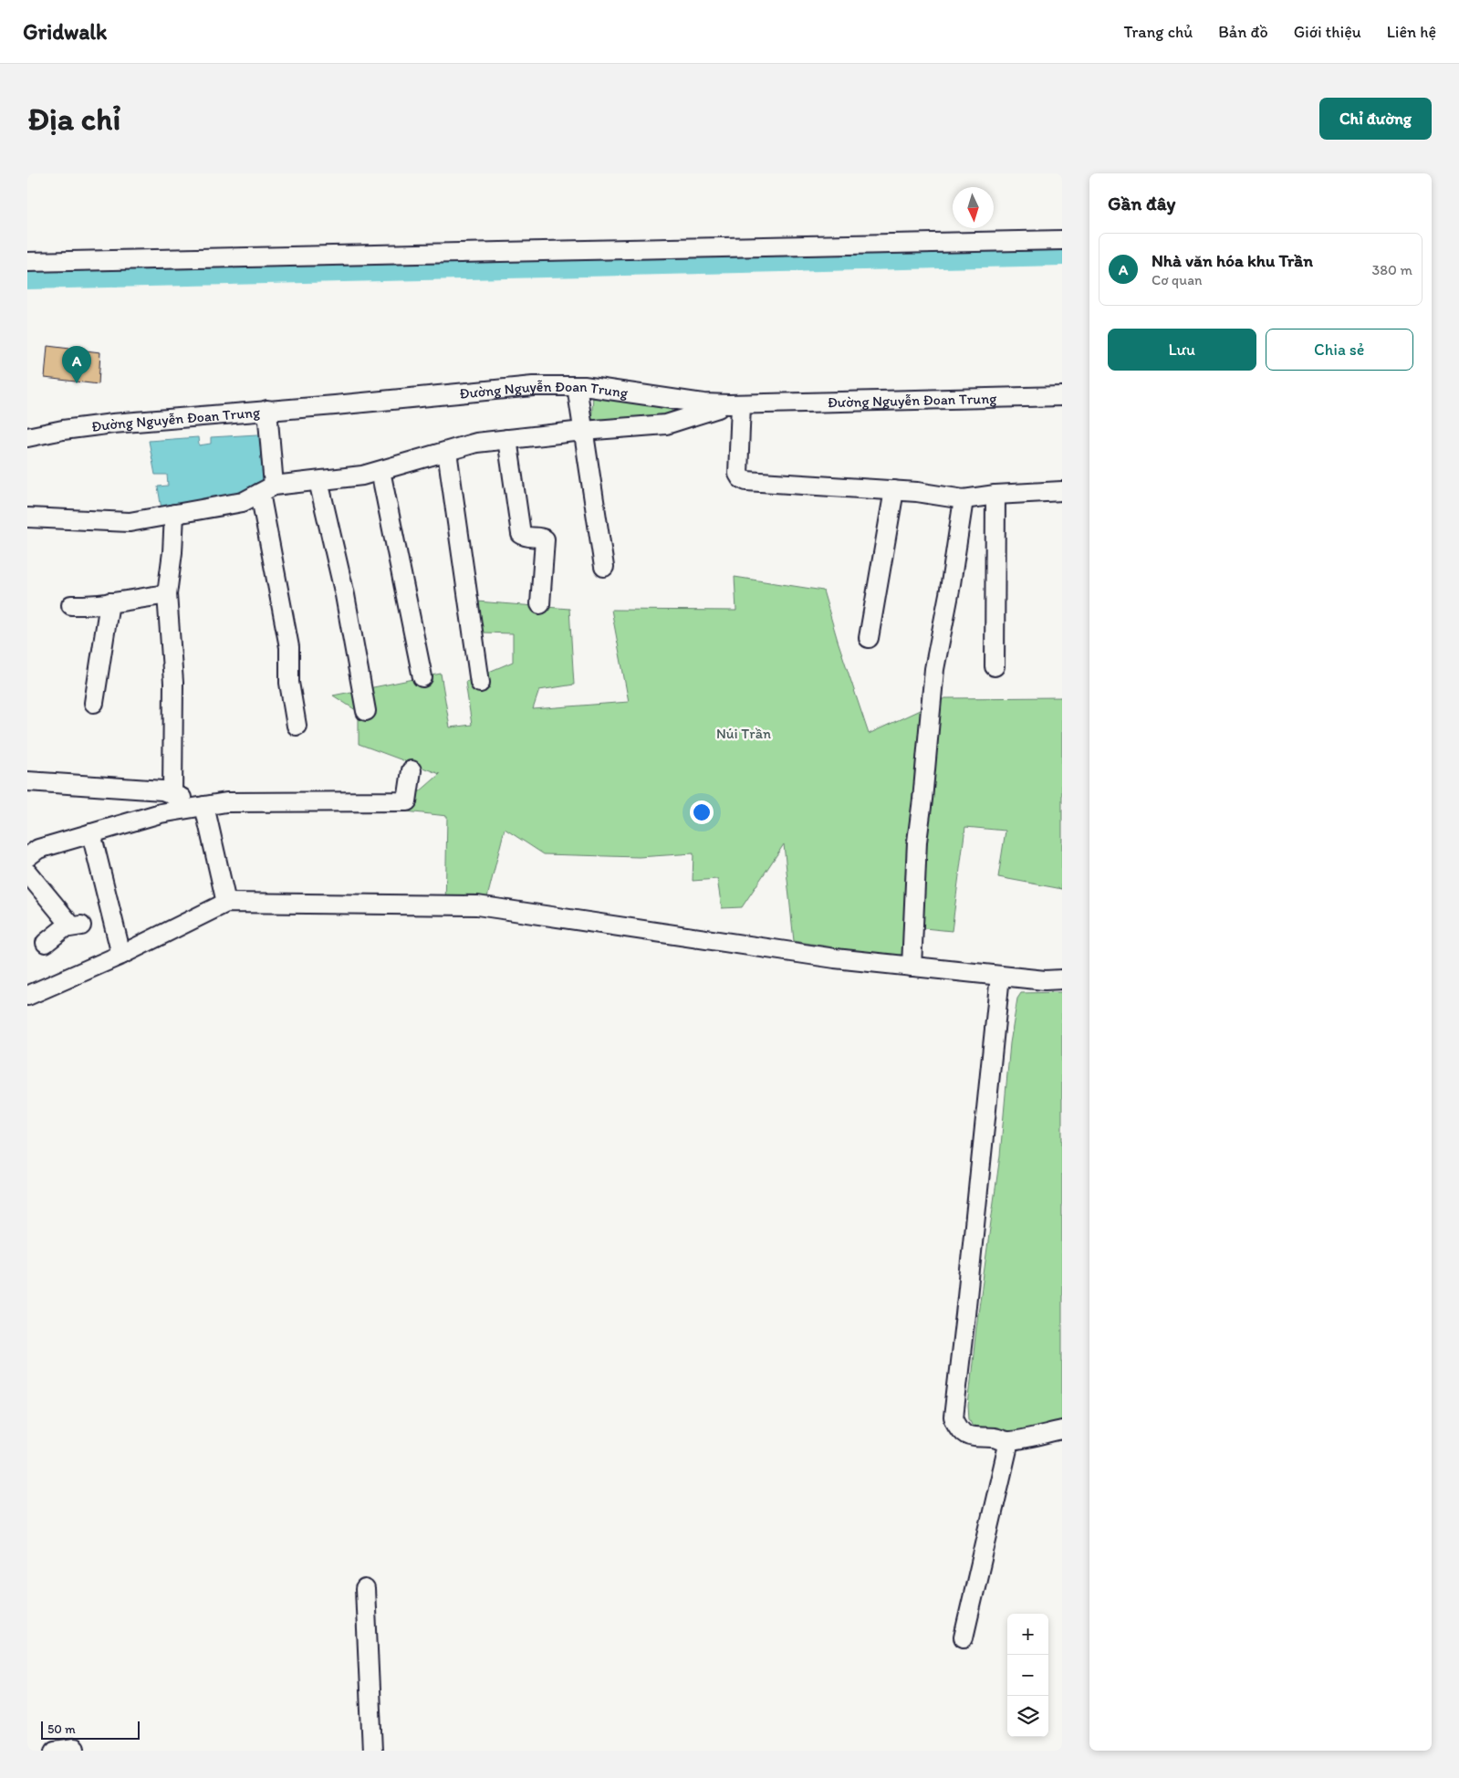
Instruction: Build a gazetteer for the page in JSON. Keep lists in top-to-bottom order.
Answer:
{
  "streets": {
    "street": ["Đường Nguyễn Đoan Trung"]
  },
  "parks": ["Núi Trần"],
  "scale_bar": "50 m",
  "north": "bottom",
  "page": {
    "header": "Gridwalk",
    "nav": [
      "Trang chủ",
      "Bản đồ",
      "Giới thiệu",
      "Liên hệ"
    ],
    "buttons": [
      "Chỉ đường",
      ["Lưu", "Chia sẻ"]
    ],
    "title": "Địa chỉ",
    "heading": "Gần đây",
    "list": [
      {
        "mark": "A",
        "name": "Nhà văn hóa khu Trần",
        "note": "Cơ quan",
        "value": "380 m"
      }
    ],
    "pins": "A",
    "map_buttons": ["+", "−"],
    "scale": "50 m"
  }
}
